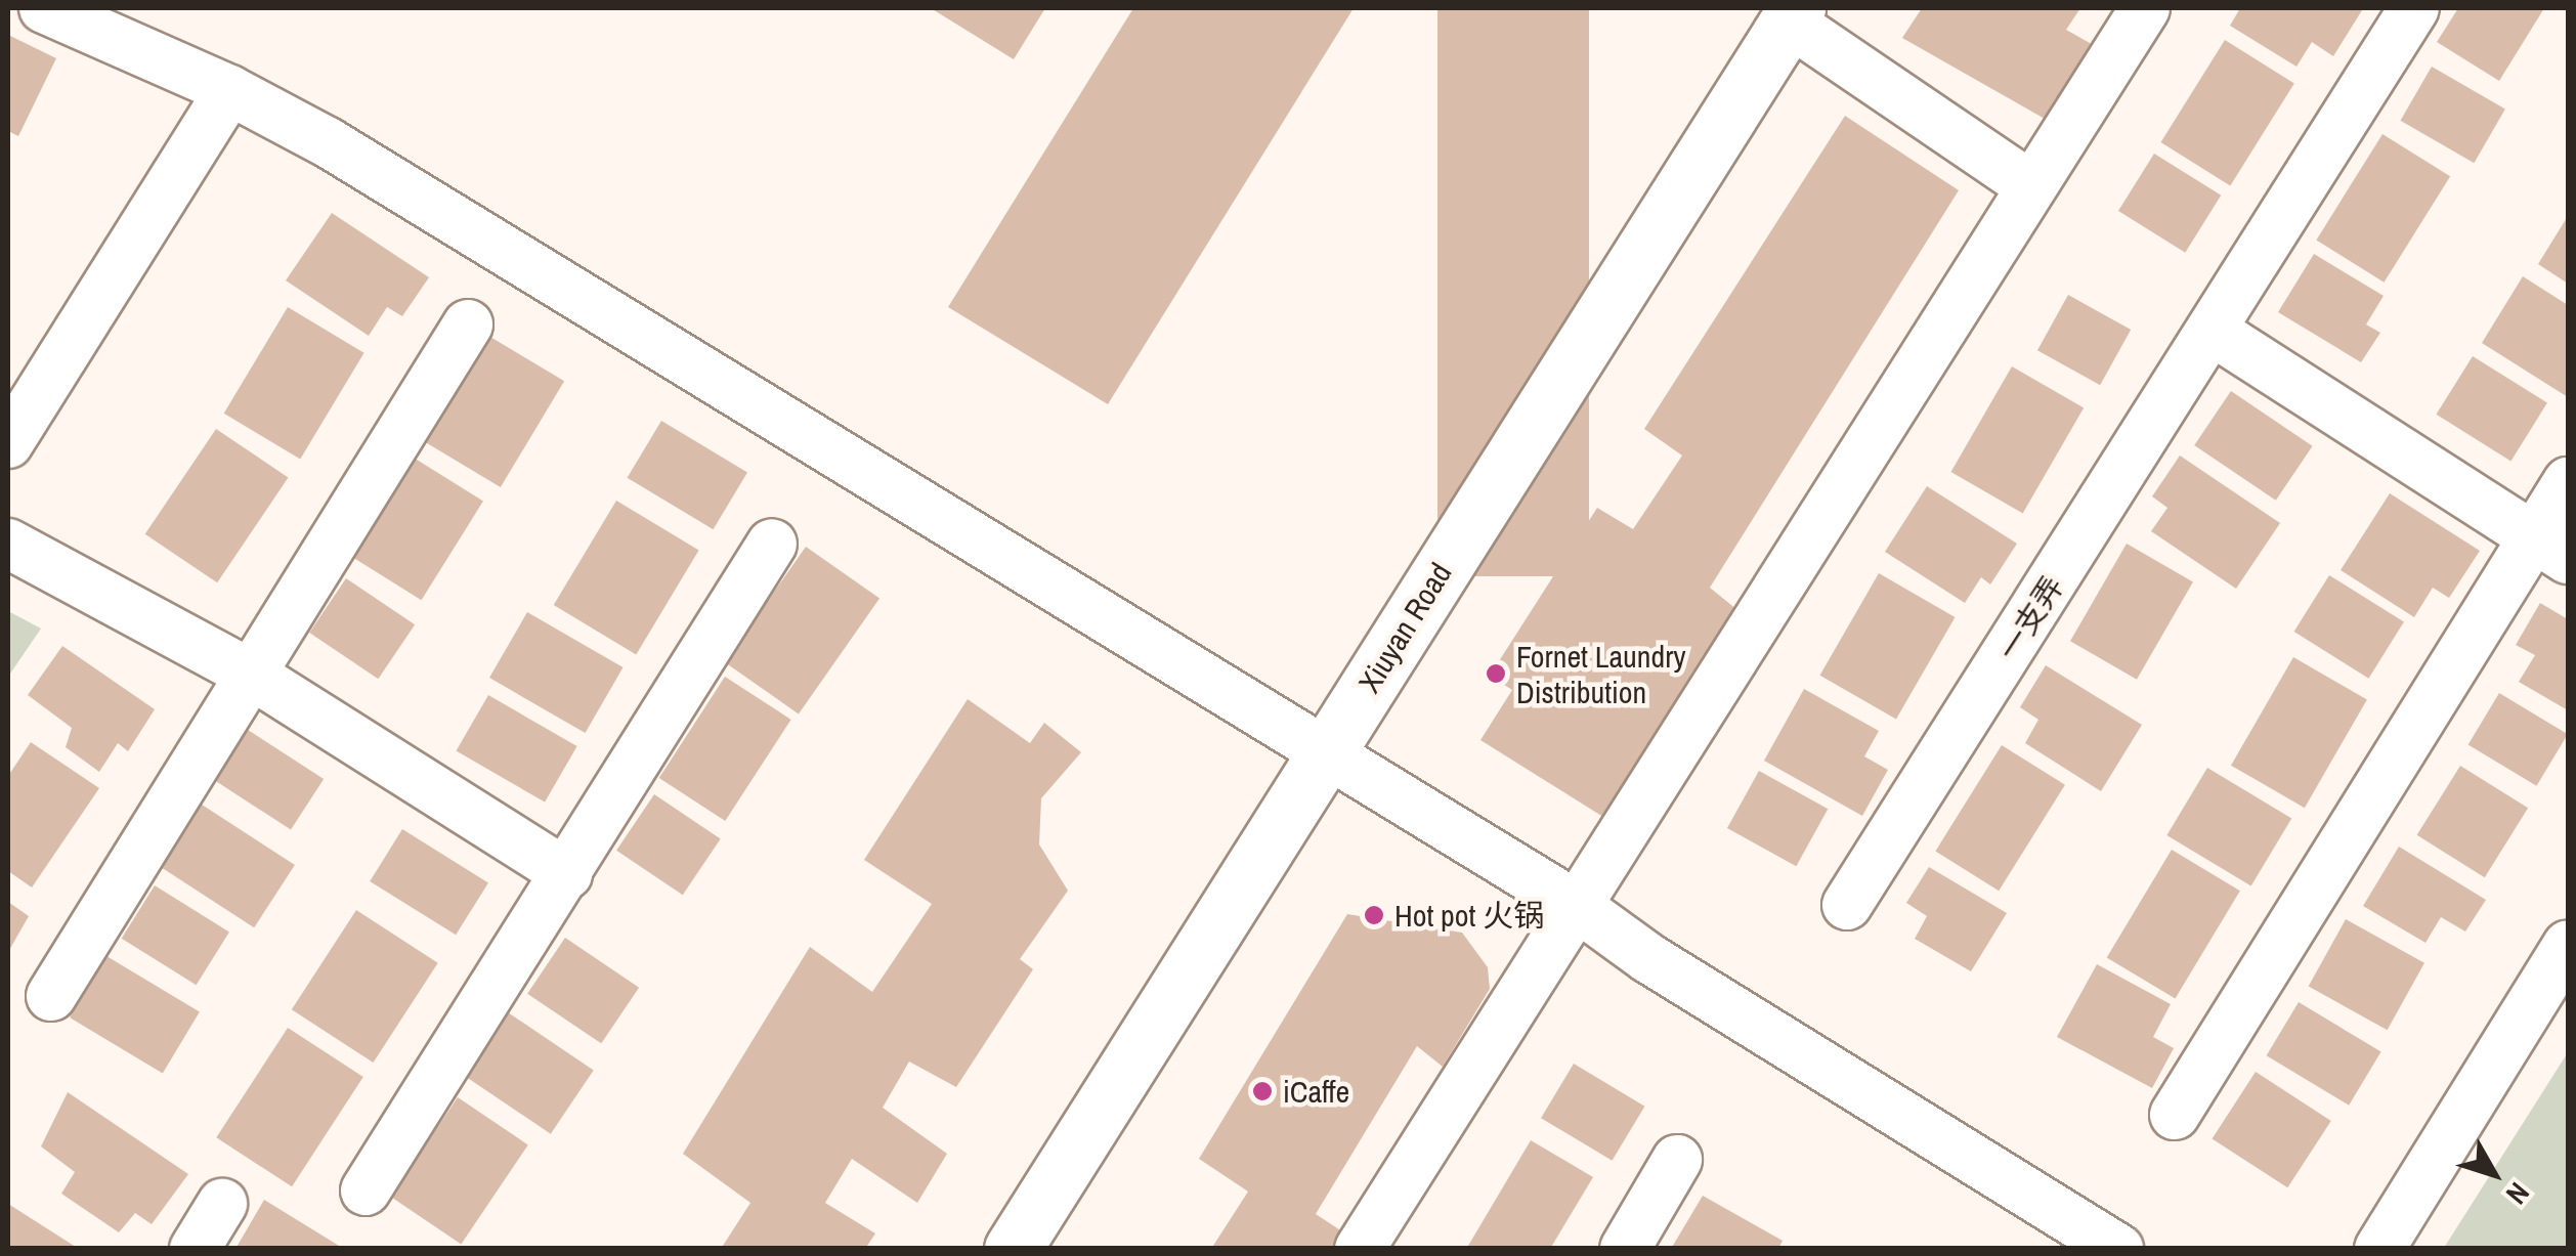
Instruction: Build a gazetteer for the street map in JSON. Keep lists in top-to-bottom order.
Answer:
{
  "streets": {
    "main road": ["Xiuyan Road"],
    "street": ["一支弄"]
  },
  "places": ["Fornet Laundry Distribution", "Hot pot 火锅", "iCaffe"],
  "north": "bottom right"
}
